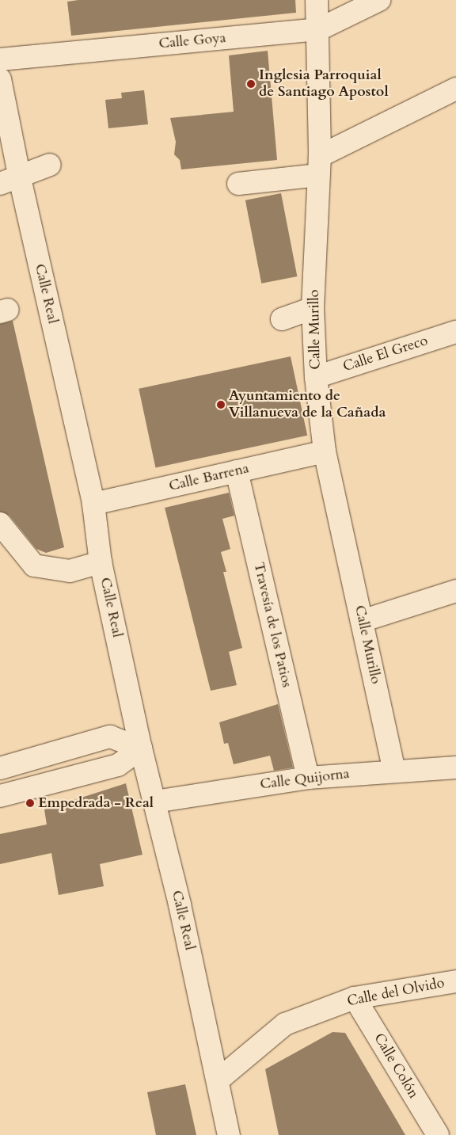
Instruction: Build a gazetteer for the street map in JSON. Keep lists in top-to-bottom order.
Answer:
{
  "streets": {
    "street": [
      "Calle Goya",
      "Calle Real",
      "Calle Murillo",
      "Calle El Greco",
      "Calle Barrena",
      "Travesía de los Patios",
      "Calle Quijorna",
      "Calle del Olvido",
      "Calle Colón"
    ]
  },
  "crossings": [
    ["Calle Goya", "Calle Murillo"],
    ["Calle Real", "Calle Barrena"],
    ["Calle Real", "Calle Quijorna"],
    ["Calle Real", "Calle del Olvido"],
    ["Calle Murillo", "Calle El Greco"],
    ["Calle Murillo", "Calle Barrena"],
    ["Calle Murillo", "Calle Quijorna"],
    ["Calle Barrena", "Travesía de los Patios"],
    ["Travesía de los Patios", "Calle Quijorna"],
    ["Calle del Olvido", "Calle Colón"]
  ],
  "places": ["Inglesia Parroquial de Santiago Apostol", "Ayuntamiento de Villanueva de la Cañada", "Empedrada - Real"]
}
